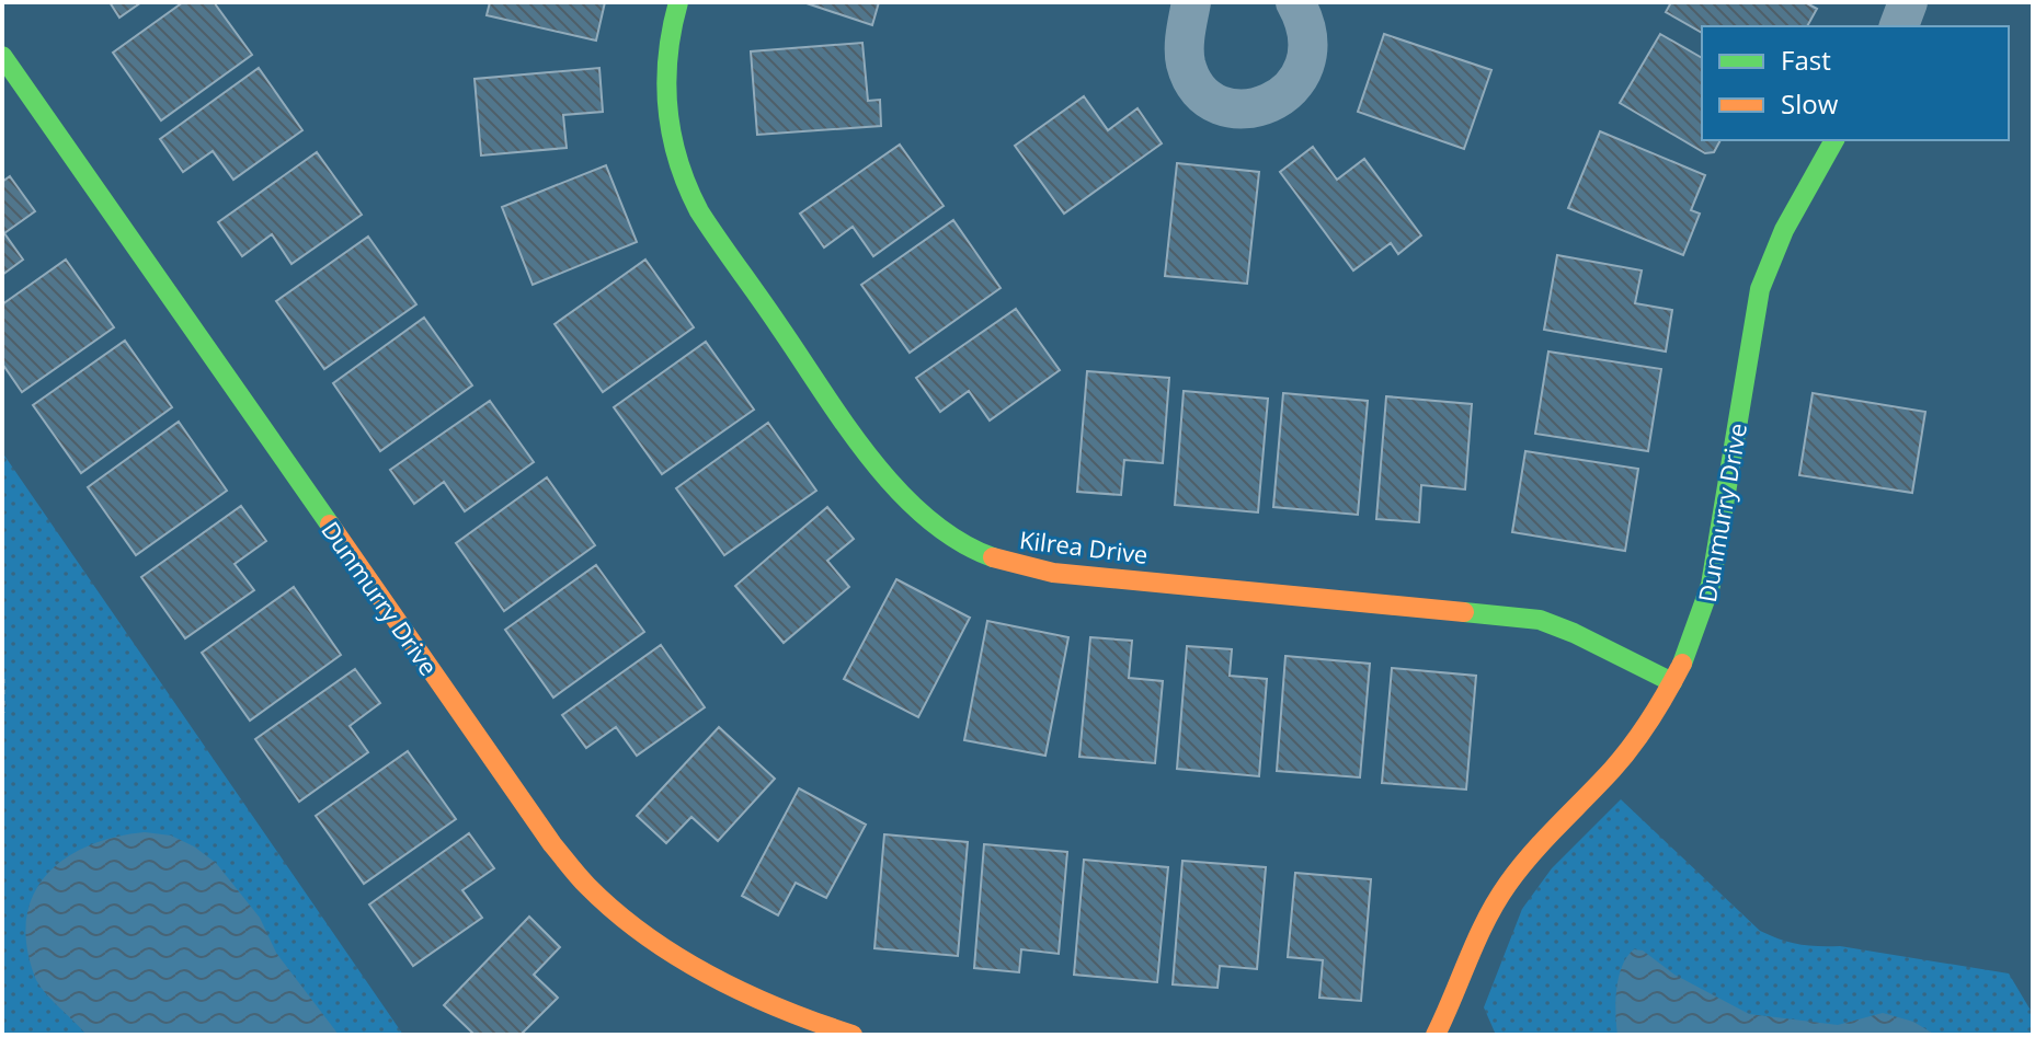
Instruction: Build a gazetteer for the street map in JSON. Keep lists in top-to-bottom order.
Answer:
{
  "streets": {
    "street": ["Dunmurry Drive", "Kilrea Drive"]
  },
  "crossings": [
    ["Dunmurry Drive", "Kilrea Drive"]
  ],
  "legend": ["Fast", "Slow"]
}
